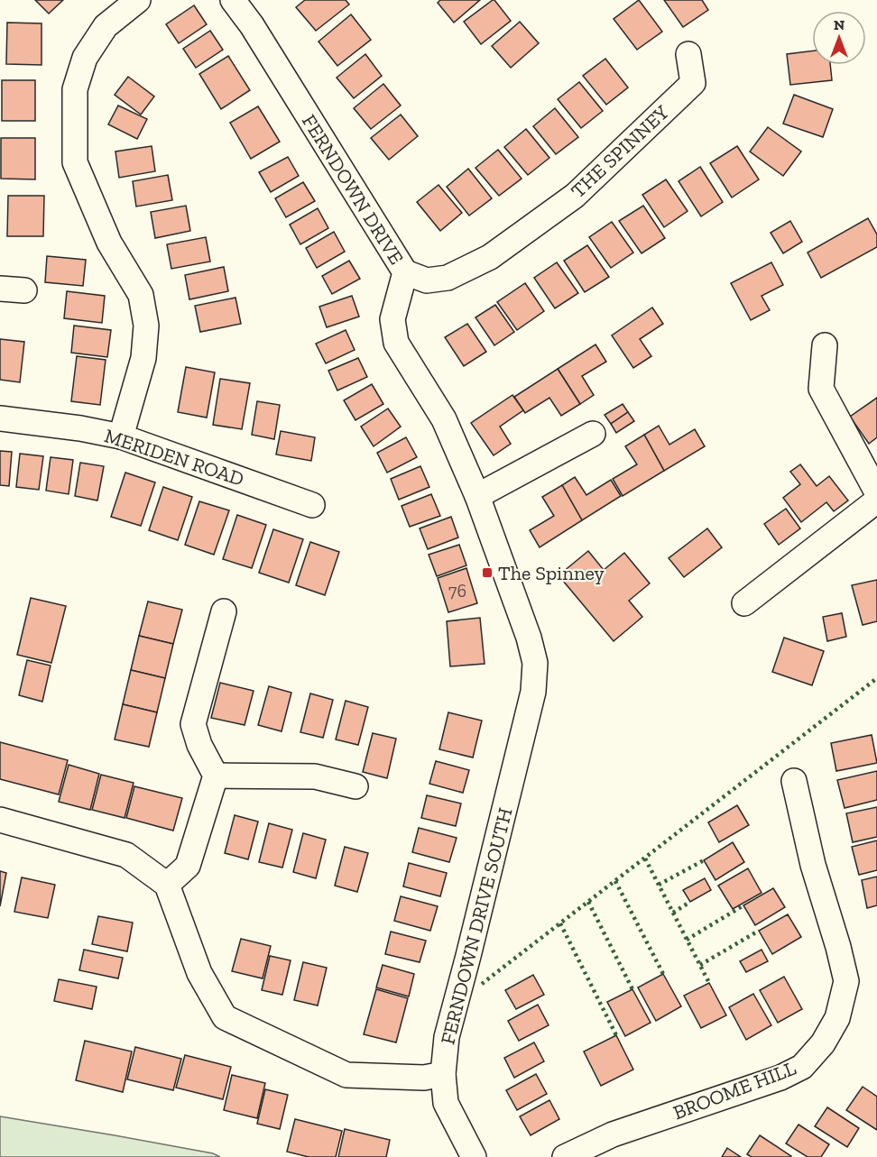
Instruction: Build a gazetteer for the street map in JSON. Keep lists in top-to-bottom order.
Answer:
{
  "streets": {
    "street": [
      "THE SPINNEY",
      "FERNDOWN DRIVE",
      "MERIDEN ROAD",
      "FERNDOWN DRIVE SOUTH",
      "BROOME HILL"
    ]
  },
  "crossings": [
    ["THE SPINNEY", "FERNDOWN DRIVE"],
    ["FERNDOWN DRIVE", "FERNDOWN DRIVE SOUTH"]
  ],
  "places": {
    "transit": ["The Spinney"]
  },
  "house_numbers": ["76"],
  "north": "top"
}
